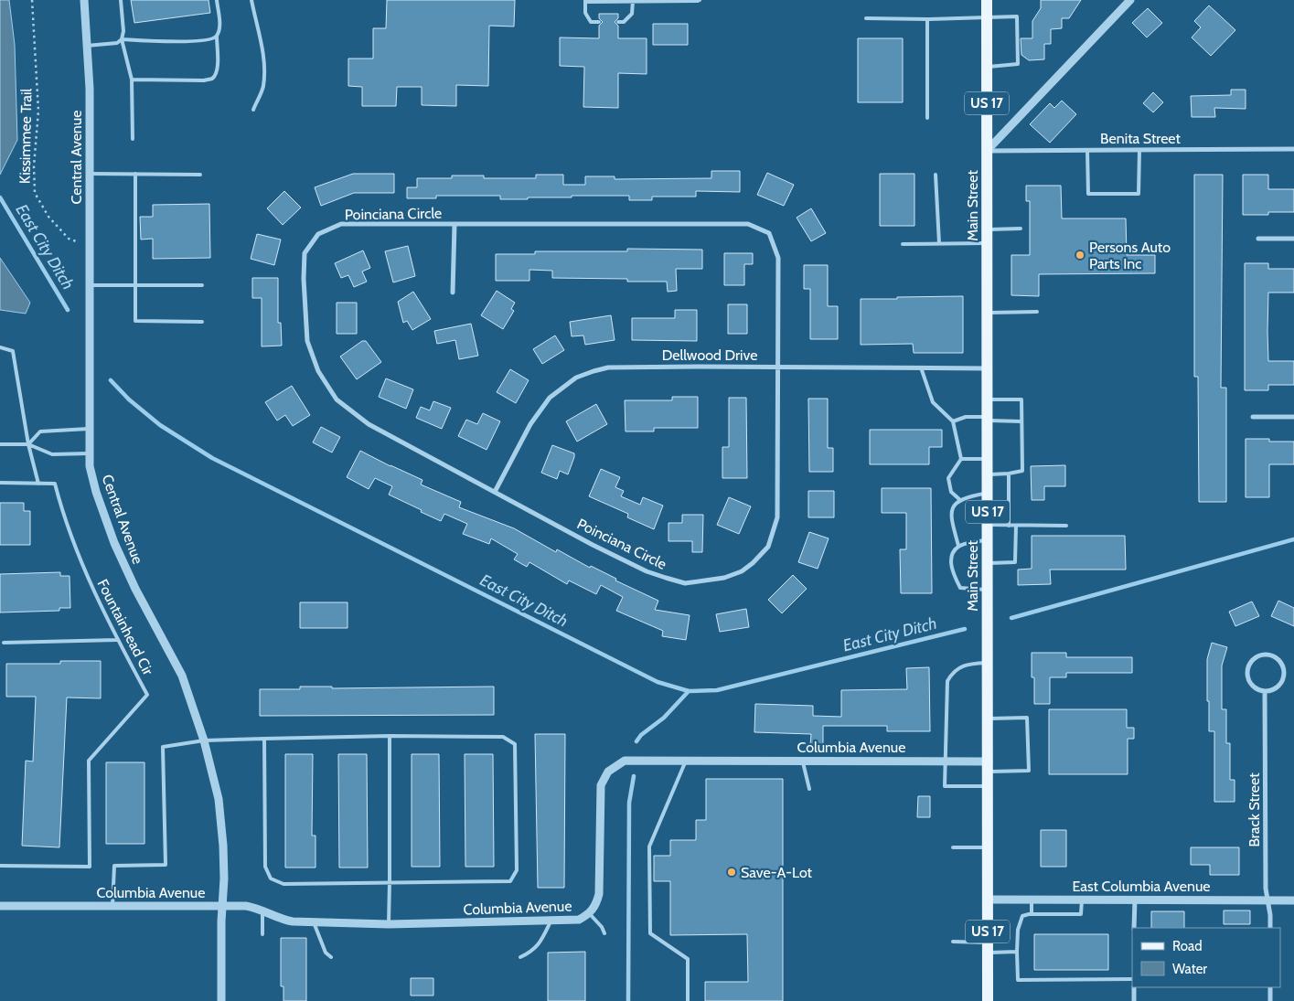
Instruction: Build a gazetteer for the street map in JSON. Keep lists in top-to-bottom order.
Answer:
{
  "streets": {
    "main road": ["US 17", "Main Street"],
    "street": [
      "Benita Street",
      "Central Avenue",
      "Poinciana Circle",
      "Dellwood Drive",
      "Columbia Avenue",
      "Brack Street",
      "East Columbia Avenue"
    ],
    "lane": ["Fountainhead Cir"],
    "path": ["Kissimmee Trail"]
  },
  "crossings": [
    ["US 17", "Benita Street"],
    ["US 17", "Main Street"],
    ["Kissimmee Trail", "Central Avenue"],
    ["Benita Street", "Main Street"],
    ["Central Avenue", "Columbia Avenue"],
    ["Main Street", "Dellwood Drive"],
    ["Main Street", "Columbia Avenue"],
    ["Main Street", "East Columbia Avenue"],
    ["Poinciana Circle", "Dellwood Drive"],
    ["Brack Street", "East Columbia Avenue"]
  ],
  "water": ["East City Ditch"],
  "places": ["Persons Auto Parts Inc", "Save-A-Lot"],
  "legend": ["Road", "Water"]
}
